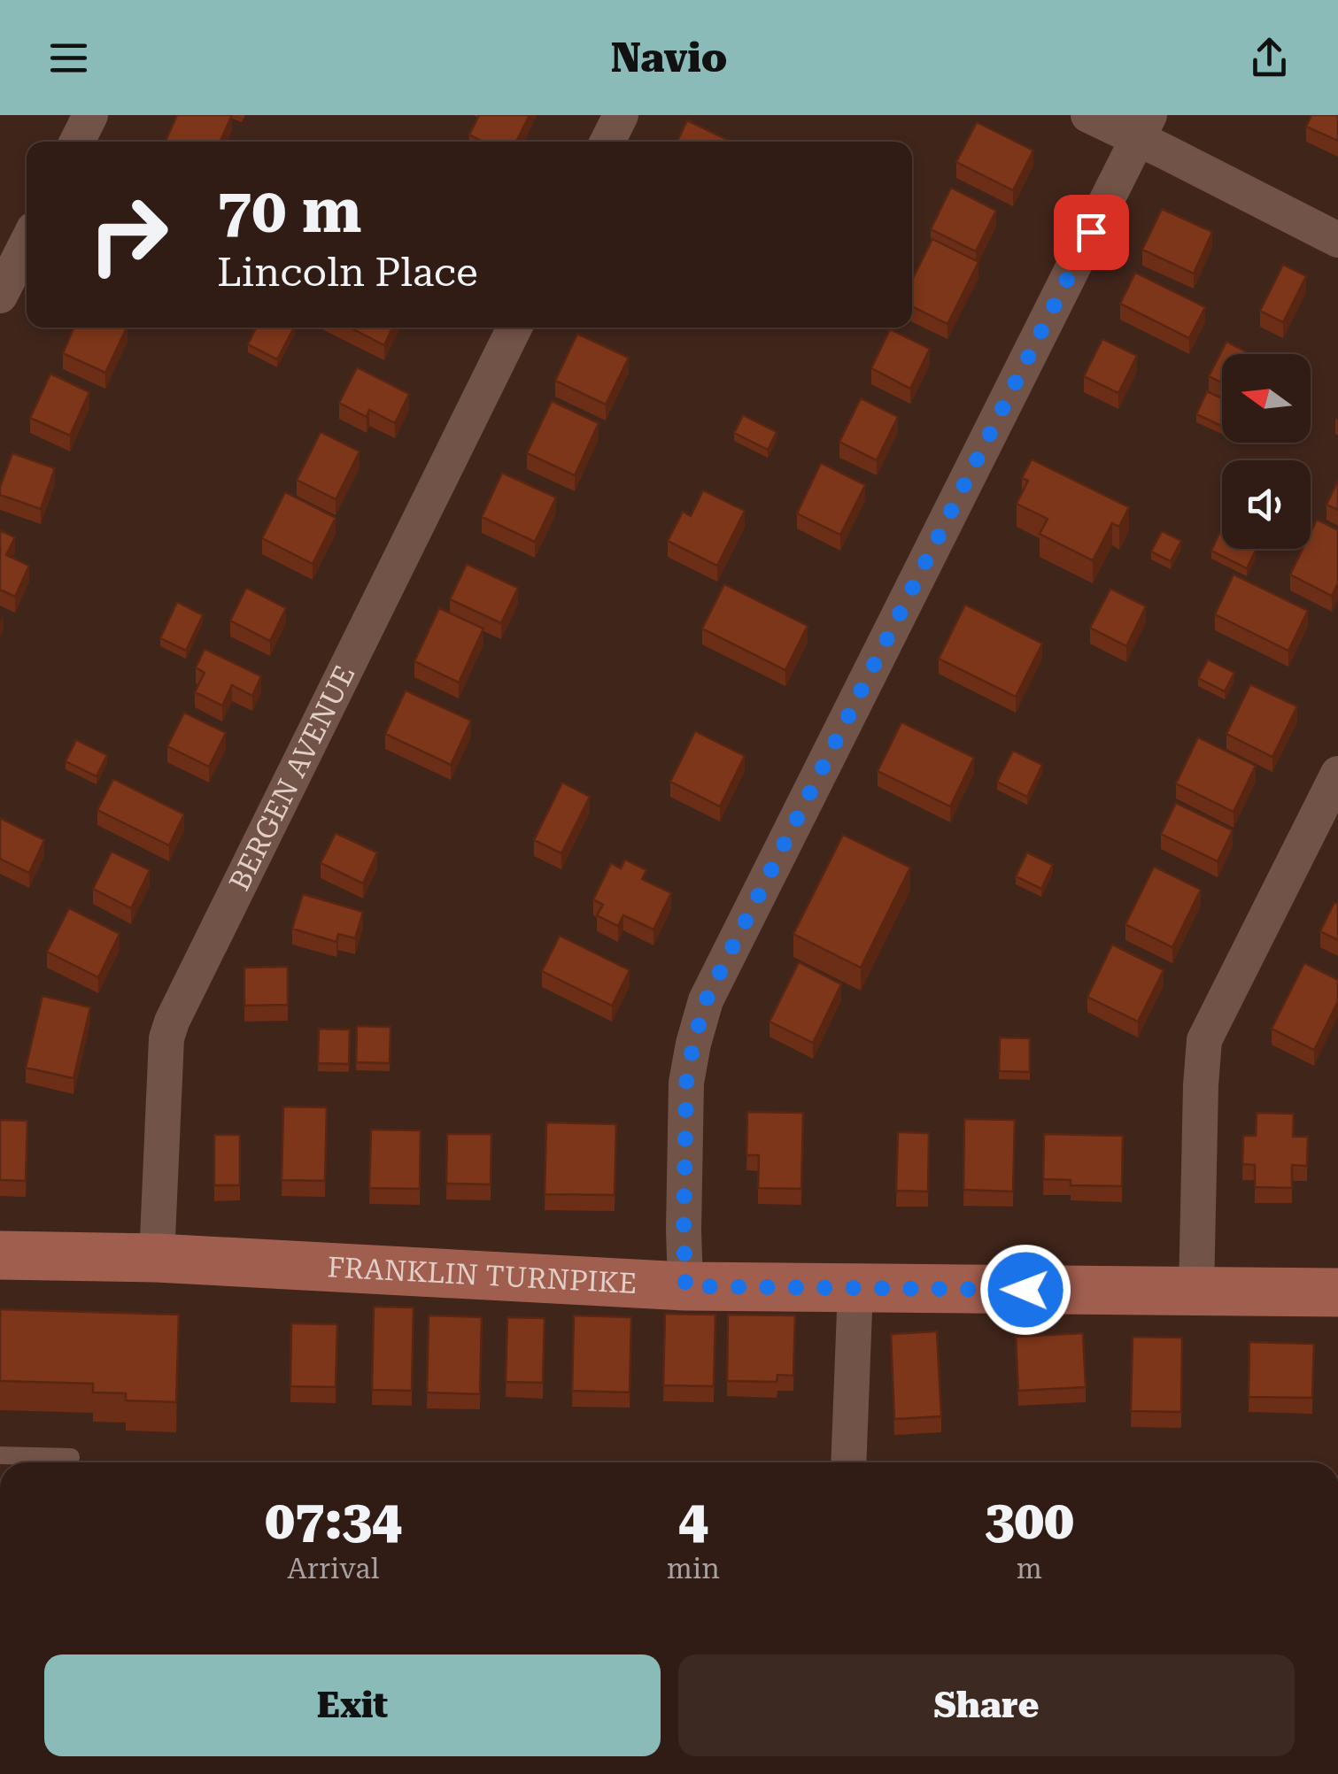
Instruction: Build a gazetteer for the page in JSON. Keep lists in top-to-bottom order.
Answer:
{
  "streets": {
    "main road": ["FRANKLIN TURNPIKE"],
    "street": ["BERGEN AVENUE"]
  },
  "crossings": [
    ["BERGEN AVENUE", "FRANKLIN TURNPIKE"]
  ],
  "north": "left",
  "page": {
    "header": "Navio",
    "turn": ["70 m", "Lincoln Place"],
    "eta": [
      "07:34",
      "Arrival",
      "4",
      "min",
      "300",
      "m"
    ],
    "buttons": ["Exit", "Share"]
  }
}
